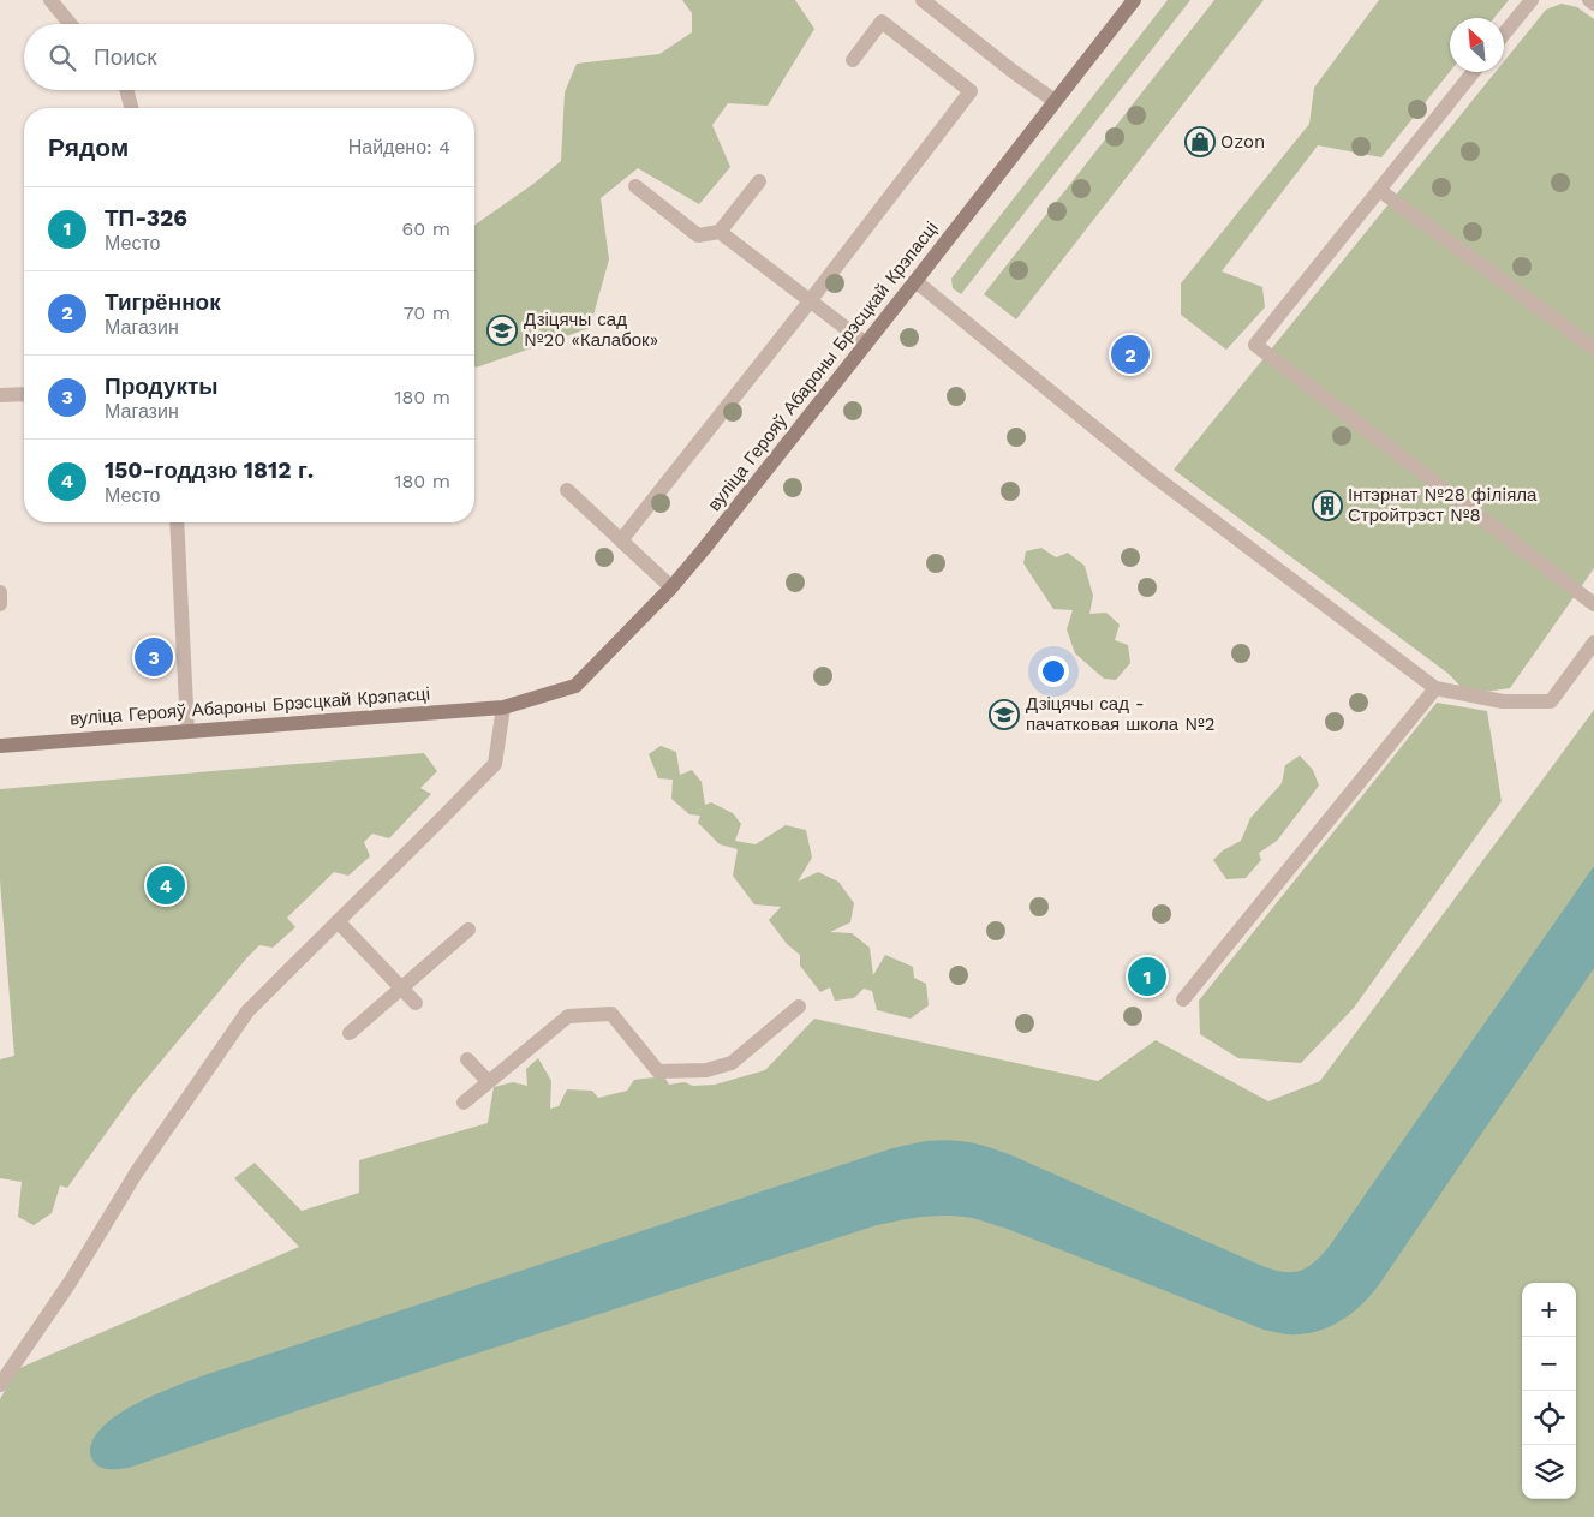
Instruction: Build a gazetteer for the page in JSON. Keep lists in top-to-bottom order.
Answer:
{
  "streets": {
    "main road": ["вуліца Герояў Абароны Брэсцкай Крэпасці"]
  },
  "places": {
    "shop": ["Ozon"],
    "school or university": ["Дзіцячы сад №20 «Калабок»", "Дзіцячы сад - пачатковая школа №2"],
    "building": ["Інтэрнат №28 фiлiяла Стройтрэст №8"]
  },
  "north": "top left",
  "page": {
    "search": "Поиск",
    "heading": ["Рядом", "Найдено: 4"],
    "list": [
      {
        "mark": "1",
        "name": "ТП-326",
        "note": "Место",
        "value": "60 m"
      },
      {
        "mark": "2",
        "name": "Тигрённок",
        "note": "Магазин",
        "value": "70 m"
      },
      {
        "mark": "3",
        "name": "Продукты",
        "note": "Магазин",
        "value": "180 m"
      },
      {
        "mark": "4",
        "name": "150-годдзю 1812 г.",
        "note": "Место",
        "value": "180 m"
      }
    ],
    "pins": [
      "2",
      "3",
      "4",
      "1"
    ],
    "map_buttons": ["+", "−"]
  }
}
